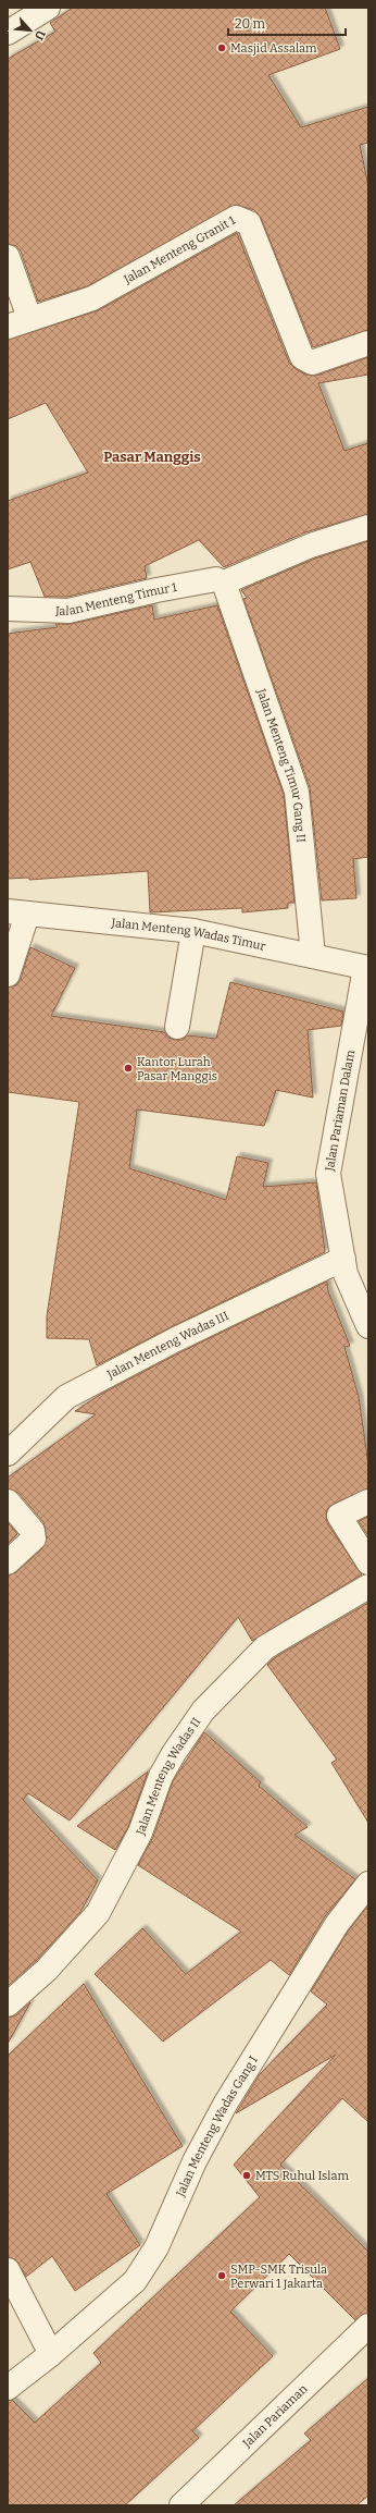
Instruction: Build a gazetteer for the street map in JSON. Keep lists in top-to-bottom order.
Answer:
{
  "streets": {
    "street": [
      "Jalan Menteng Granit 1",
      "Jalan Menteng Timur 1",
      "Jalan Menteng Timur Gang II",
      "Jalan Menteng Wadas Timur",
      "Jalan Pariaman Dalam",
      "Jalan Menteng Wadas III",
      "Jalan Menteng Wadas II",
      "Jalan Menteng Wadas Gang I",
      "Jalan Pariaman"
    ]
  },
  "crossings": [
    ["Jalan Menteng Timur 1", "Jalan Menteng Timur Gang II"],
    ["Jalan Menteng Timur Gang II", "Jalan Menteng Wadas Timur"],
    ["Jalan Menteng Wadas Timur", "Jalan Pariaman Dalam"],
    ["Jalan Pariaman Dalam", "Jalan Menteng Wadas III"]
  ],
  "districts": ["Pasar Manggis"],
  "places": [
    "Masjid Assalam",
    "Kantor Lurah Pasar Manggis",
    "MTS Ruhul Islam",
    "SMP-SMK Trisula Perwari 1 Jakarta"
  ],
  "scale_bar": "20 m",
  "north": "bottom right"
}
